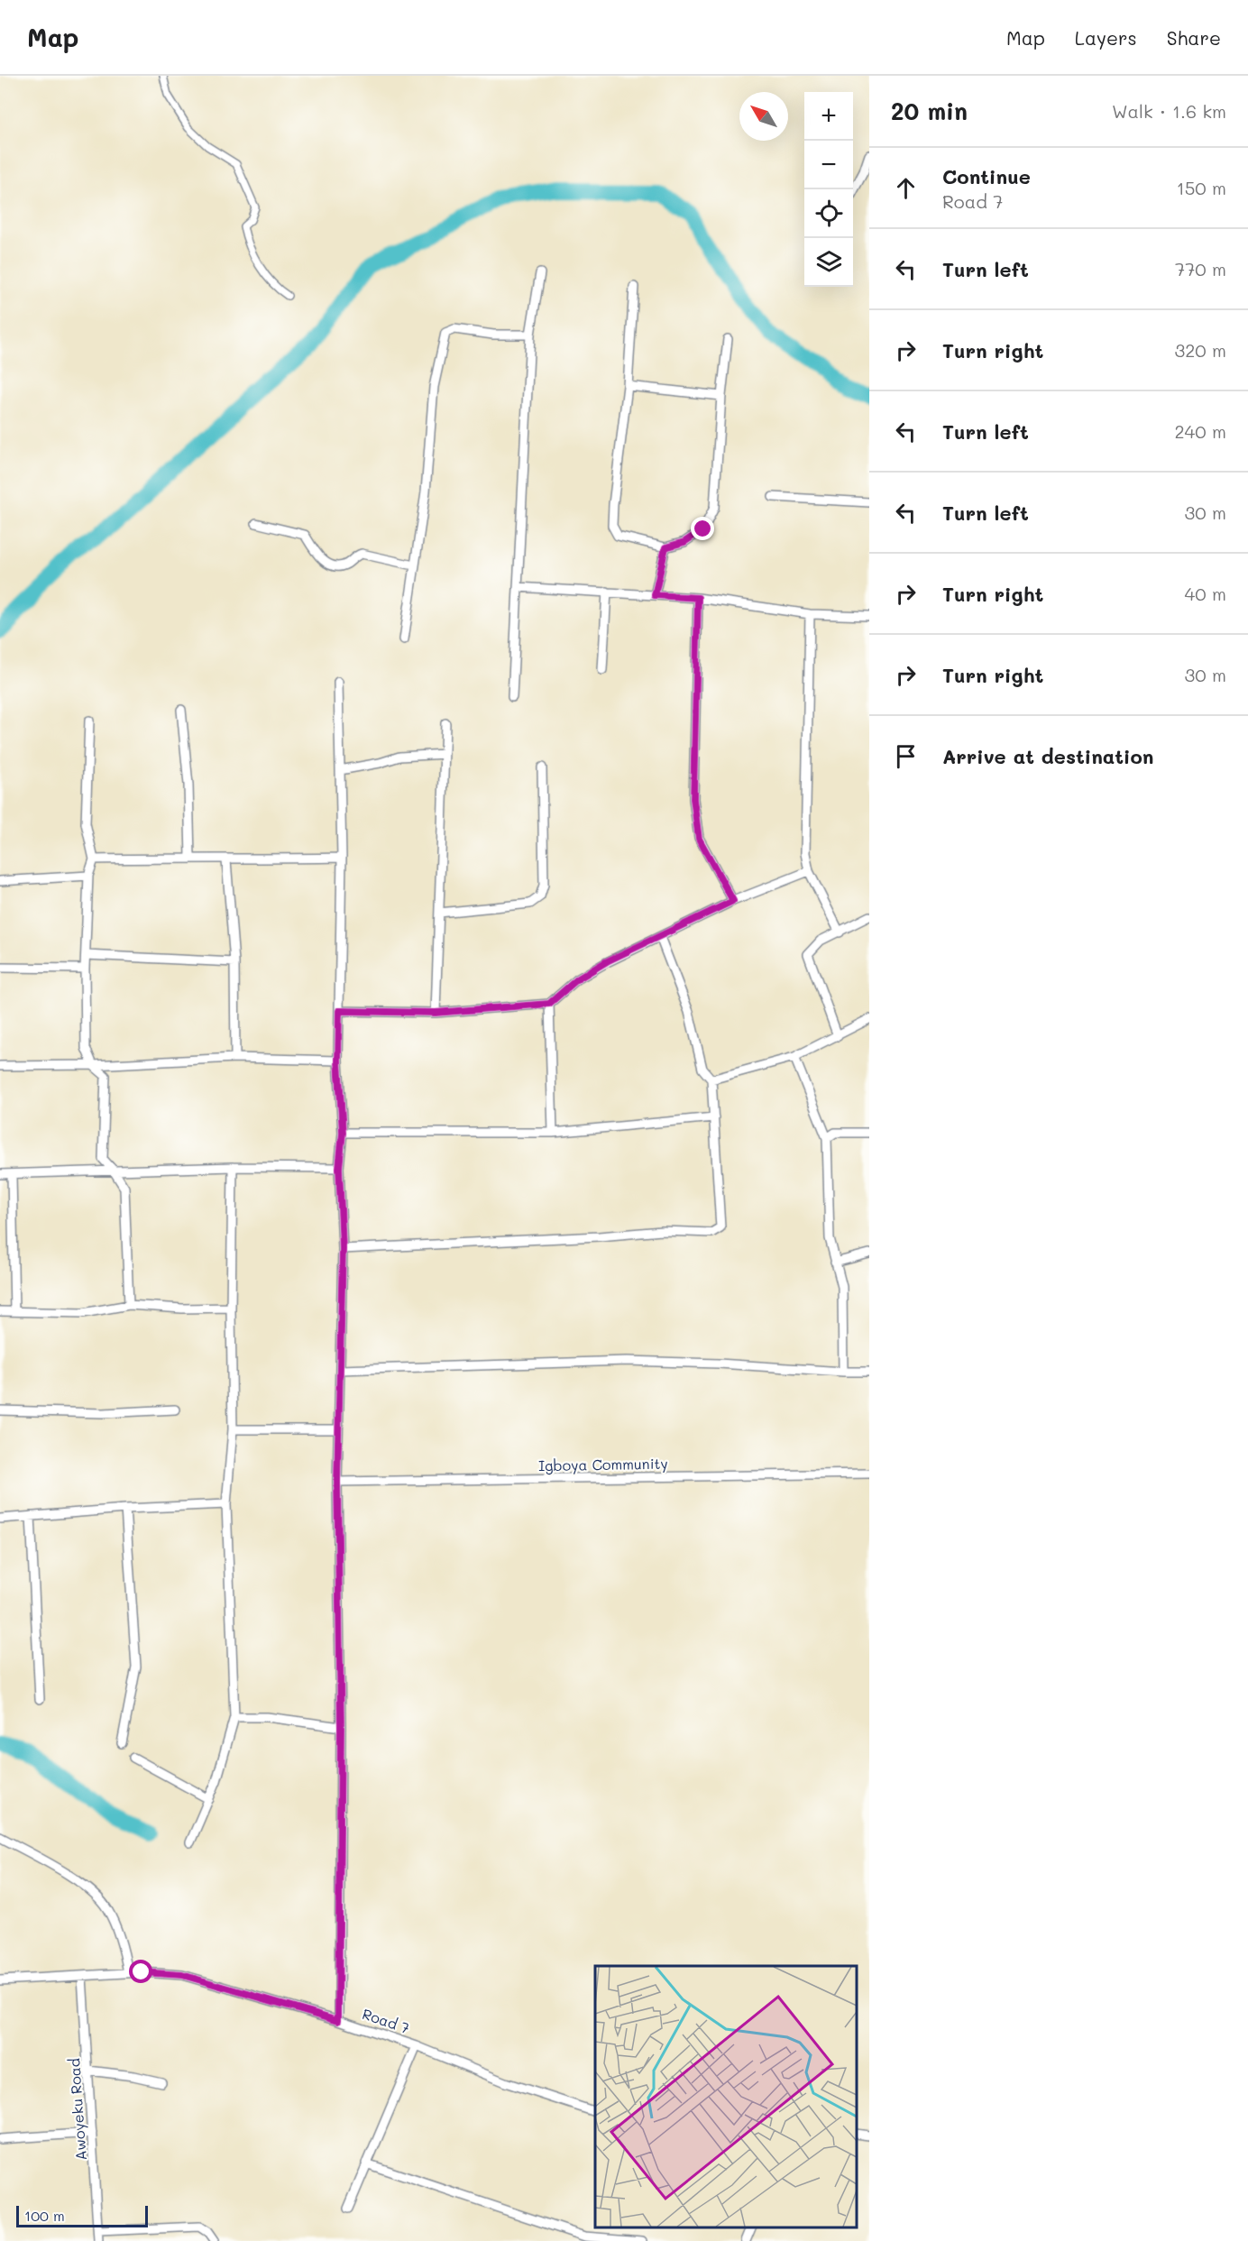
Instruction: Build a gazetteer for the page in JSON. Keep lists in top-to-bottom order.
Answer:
{
  "streets": {
    "street": ["Igboya Community", "Road 7", "Awoyeku Road"]
  },
  "crossings": [
    ["Road 7", "Awoyeku Road"]
  ],
  "scale_bar": "100 m",
  "north": "top left",
  "page": {
    "header": "Map",
    "nav": ["Map", "Layers", "Share"],
    "heading": ["20 min", "Walk · 1.6 km"],
    "map_buttons": ["+", "−"],
    "list": [
      ["Continue", "Road 7", "150 m"],
      ["Turn left", "770 m"],
      ["Turn right", "320 m"],
      ["Turn left", "240 m"],
      ["Turn left", "30 m"],
      ["Turn right", "40 m"],
      ["Turn right", "30 m"],
      "Arrive at destination"
    ],
    "scale": "100 m"
  }
}
